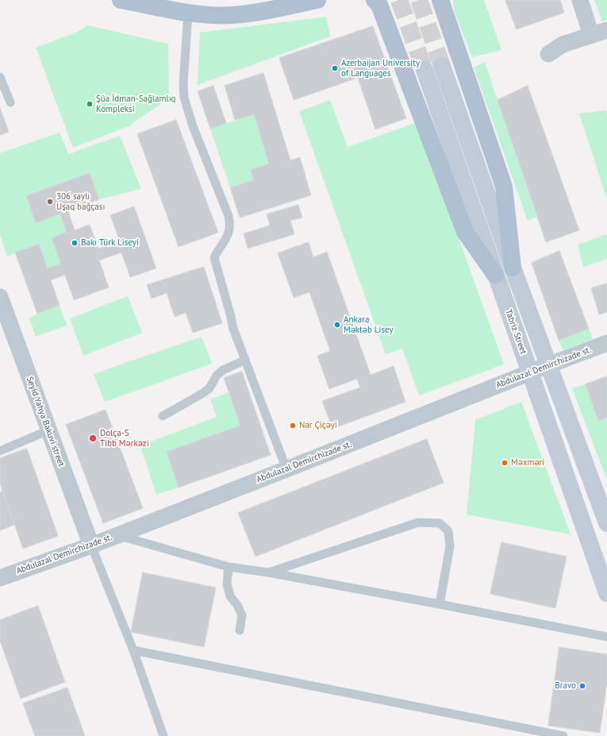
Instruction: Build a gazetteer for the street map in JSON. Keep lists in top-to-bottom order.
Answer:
{
  "streets": {
    "main road": ["Tabriz Street"],
    "street": ["Abdulazal Demirchizade st.", "Seyid Yahya Bakuvi street"]
  },
  "crossings": [
    ["Tabriz Street", "Abdulazal Demirchizade st."],
    ["Abdulazal Demirchizade st.", "Seyid Yahya Bakuvi street"]
  ],
  "places": [
    "Azerbaijan University of Languages",
    "Şüa İdman-Sağlamlıq Kompleksi",
    "306 saylı Uşaq bağçası",
    "Bakı Türk Liseyi",
    "Ankara Məktəb Lisey",
    "Nar Çiçəyi",
    "Dolça-S Tibb Mərkəzi",
    "Məxməri",
    "Bravo"
  ]
}
